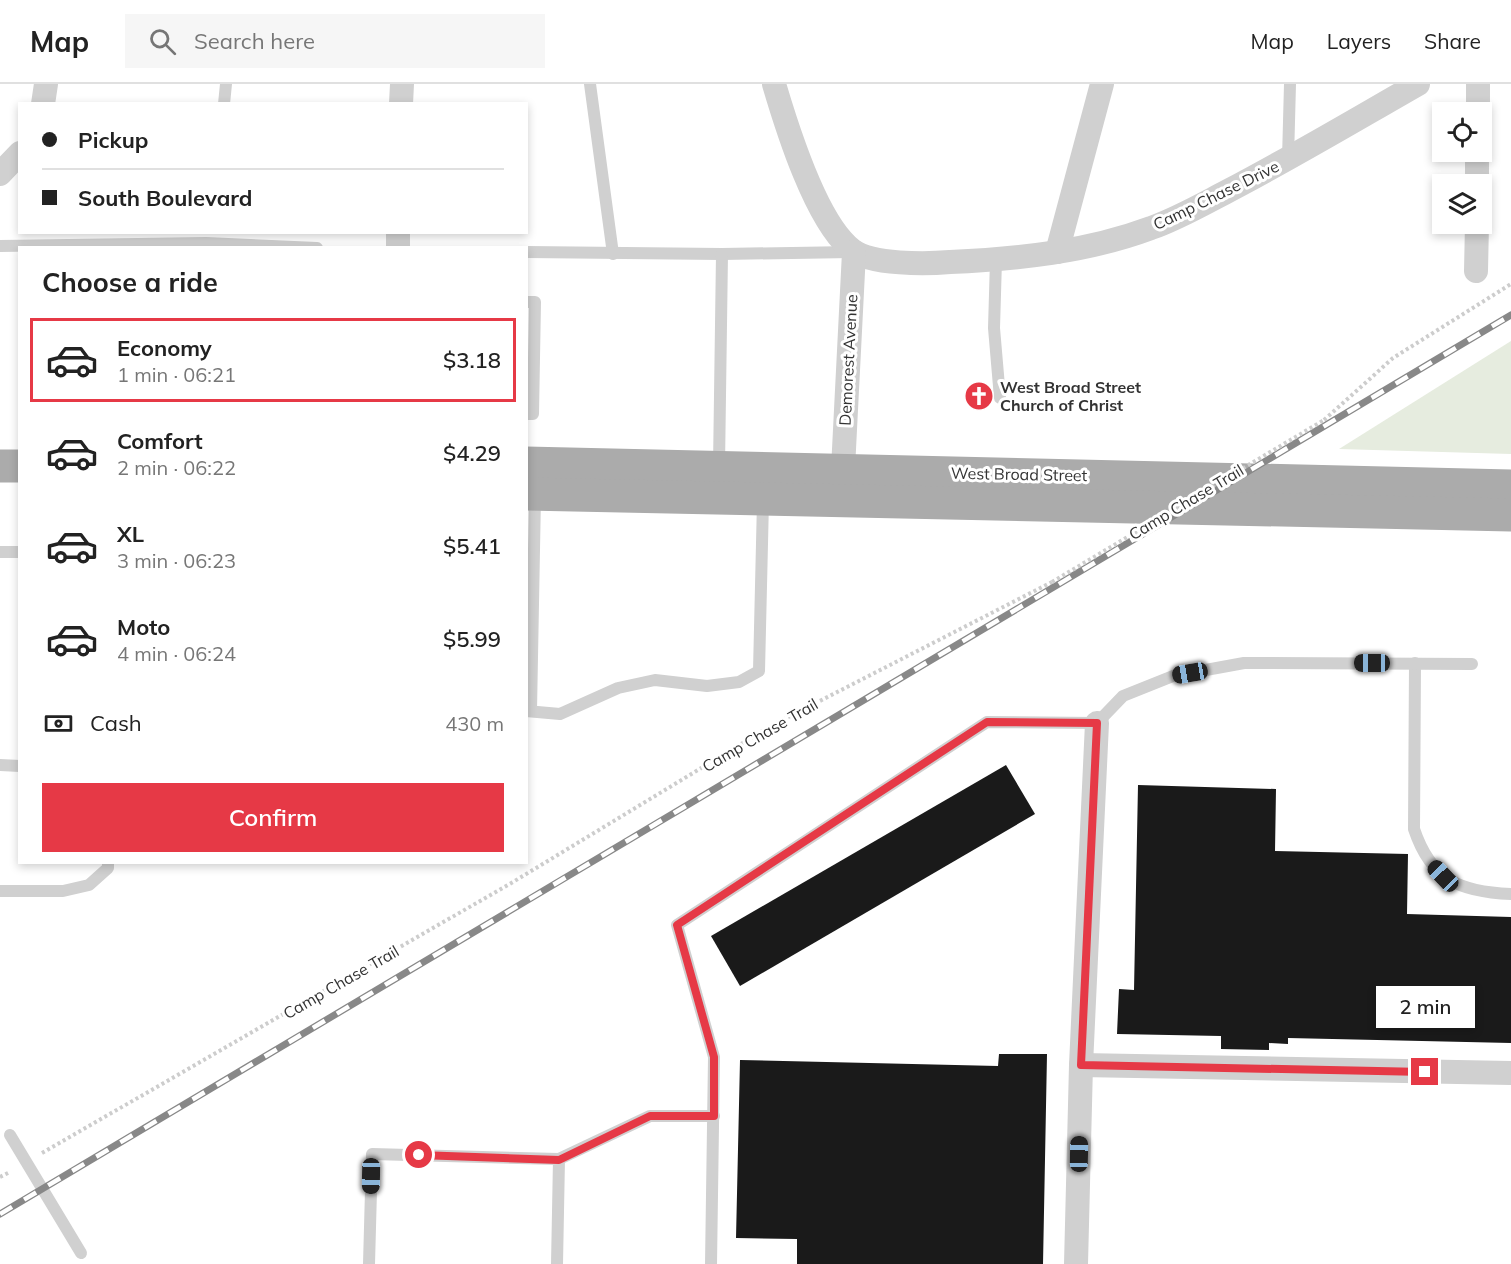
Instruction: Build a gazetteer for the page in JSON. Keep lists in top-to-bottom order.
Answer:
{
  "streets": {
    "main road": ["West Broad Street"],
    "street": ["Camp Chase Drive", "Demorest Avenue"],
    "path": ["Camp Chase Trail"]
  },
  "crossings": [
    ["Camp Chase Drive", "Demorest Avenue"],
    ["Demorest Avenue", "West Broad Street"]
  ],
  "places": {
    "church": ["West Broad Street Church of Christ"]
  },
  "page": {
    "header": "Map",
    "search": "Search here",
    "nav": ["Map", "Layers", "Share"],
    "banner": ["Pickup", "South Boulevard"],
    "heading": "Choose a ride",
    "list": [
      {
        "name": "Economy",
        "note": "1 min · 06:21",
        "value": "$3.18"
      },
      {
        "name": "Comfort",
        "note": "2 min · 06:22",
        "value": "$4.29"
      },
      {
        "name": "XL",
        "note": "3 min · 06:23",
        "value": "$5.41"
      },
      {
        "name": "Moto",
        "note": "4 min · 06:24",
        "value": "$5.99"
      }
    ],
    "pay": ["Cash", "430 m"],
    "buttons": "Confirm",
    "bubble": "2 min"
  }
}
